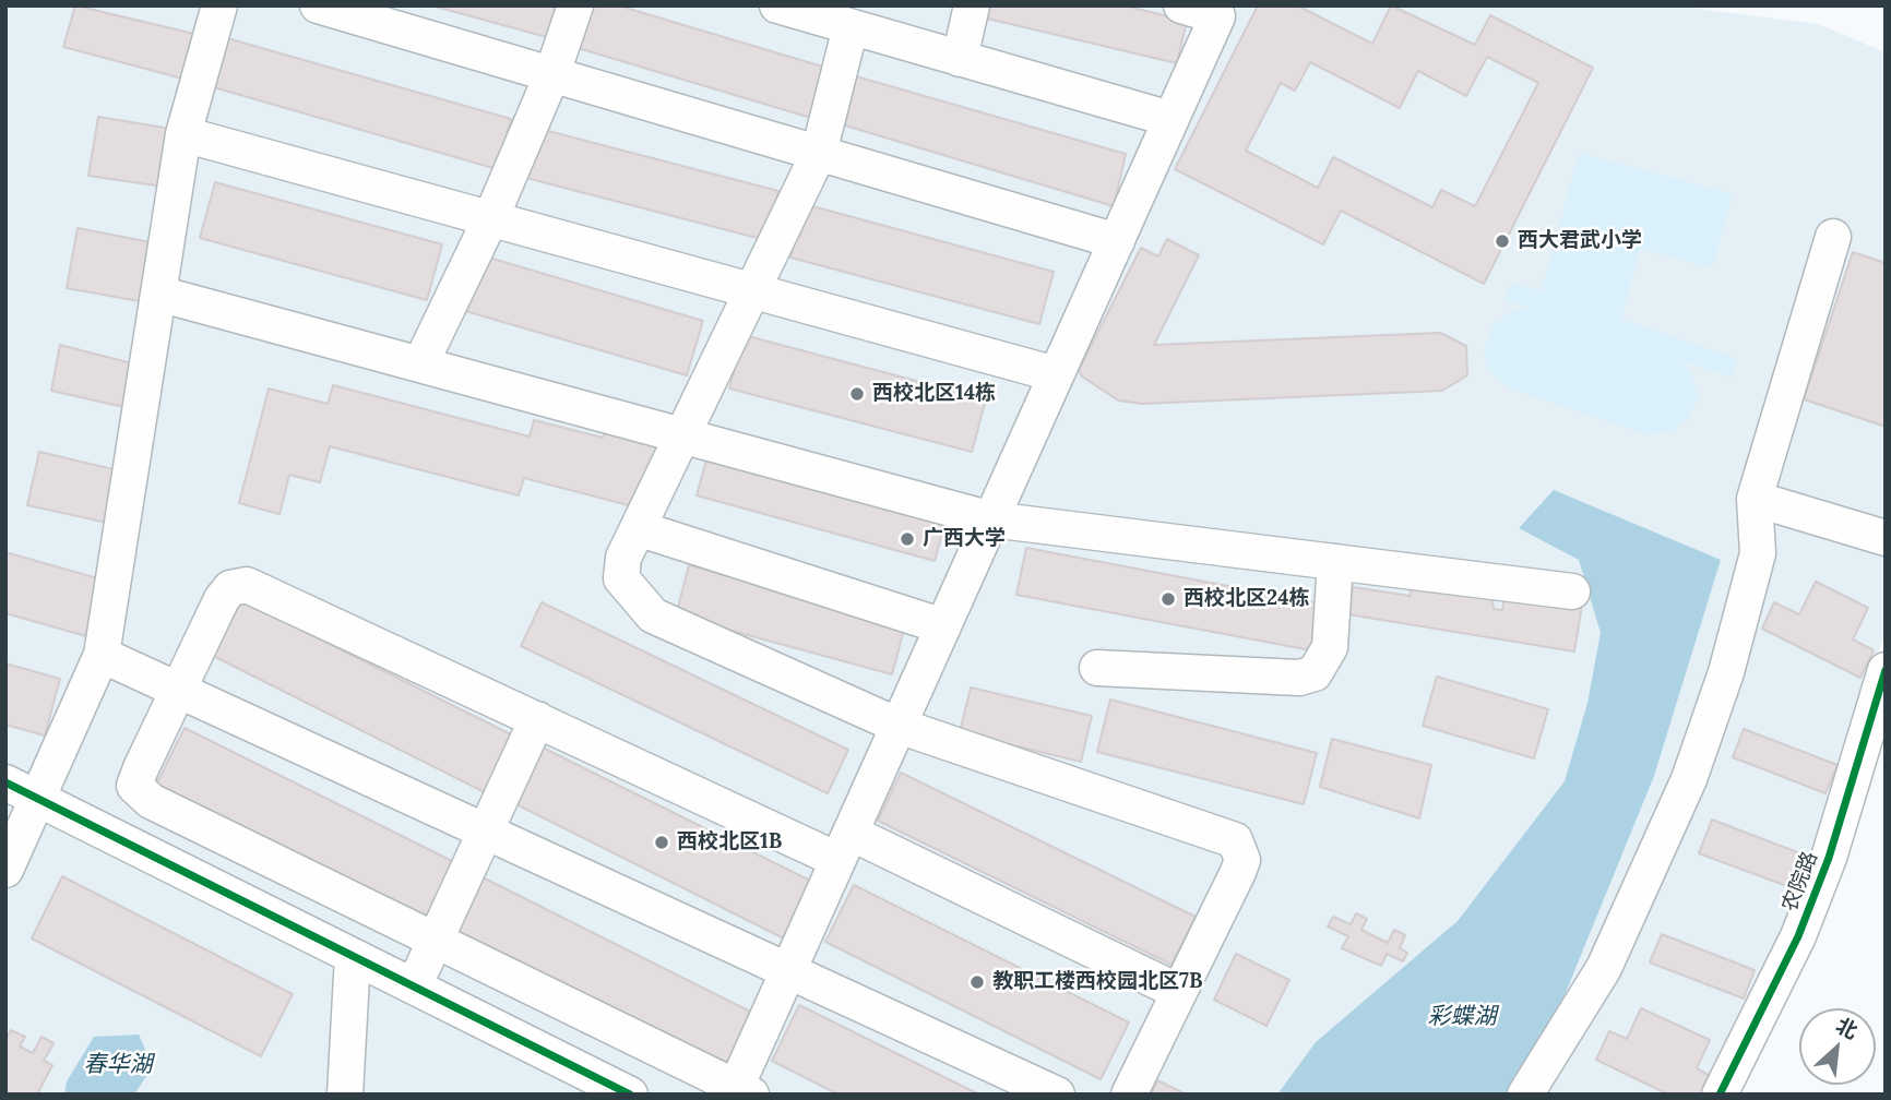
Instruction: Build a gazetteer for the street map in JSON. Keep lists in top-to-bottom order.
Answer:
{
  "streets": {
    "street": ["农院路"]
  },
  "water": ["彩蝶湖", "春华湖"],
  "places": [
    "西大君武小学",
    "西校北区14栋",
    "广西大学",
    "西校北区24栋",
    "西校北区1B",
    "教职工楼西校园北区7B"
  ],
  "north": "top right"
}
